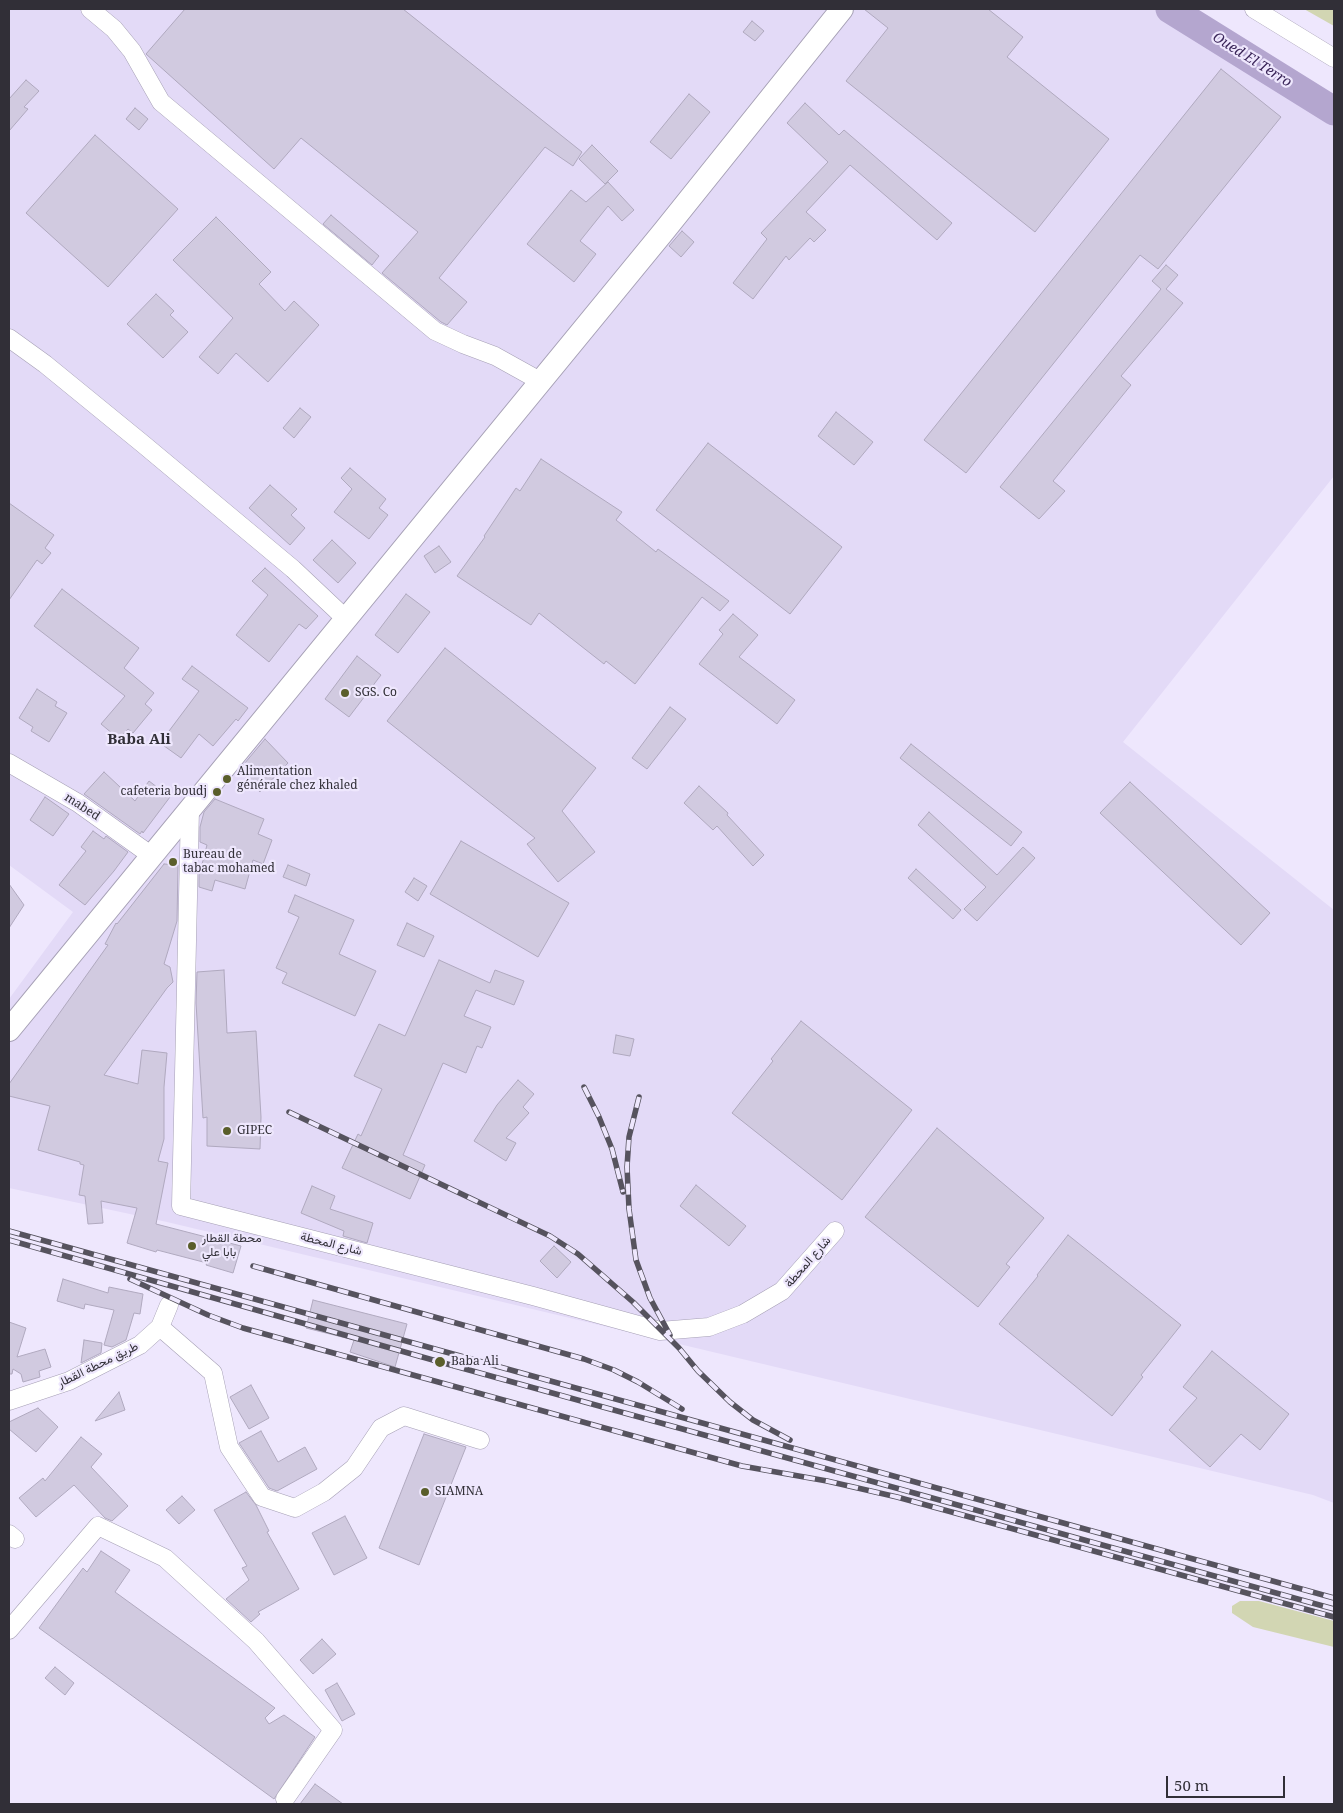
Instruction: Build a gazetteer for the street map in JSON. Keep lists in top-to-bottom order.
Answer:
{
  "streets": {
    "street": ["mabed", "شارع المحطة", "طريق محطة القطار"]
  },
  "districts": ["Baba Ali"],
  "water": ["Oued El Terro"],
  "places": [
    "SGS. Co",
    "Alimentation générale chez khaled",
    "cafeteria boudj",
    "Bureau de tabac mohamed",
    "GIPEC",
    "محطة القطار بابا علي",
    "Baba Ali",
    "SIAMNA"
  ],
  "scale_bar": "50 m"
}
